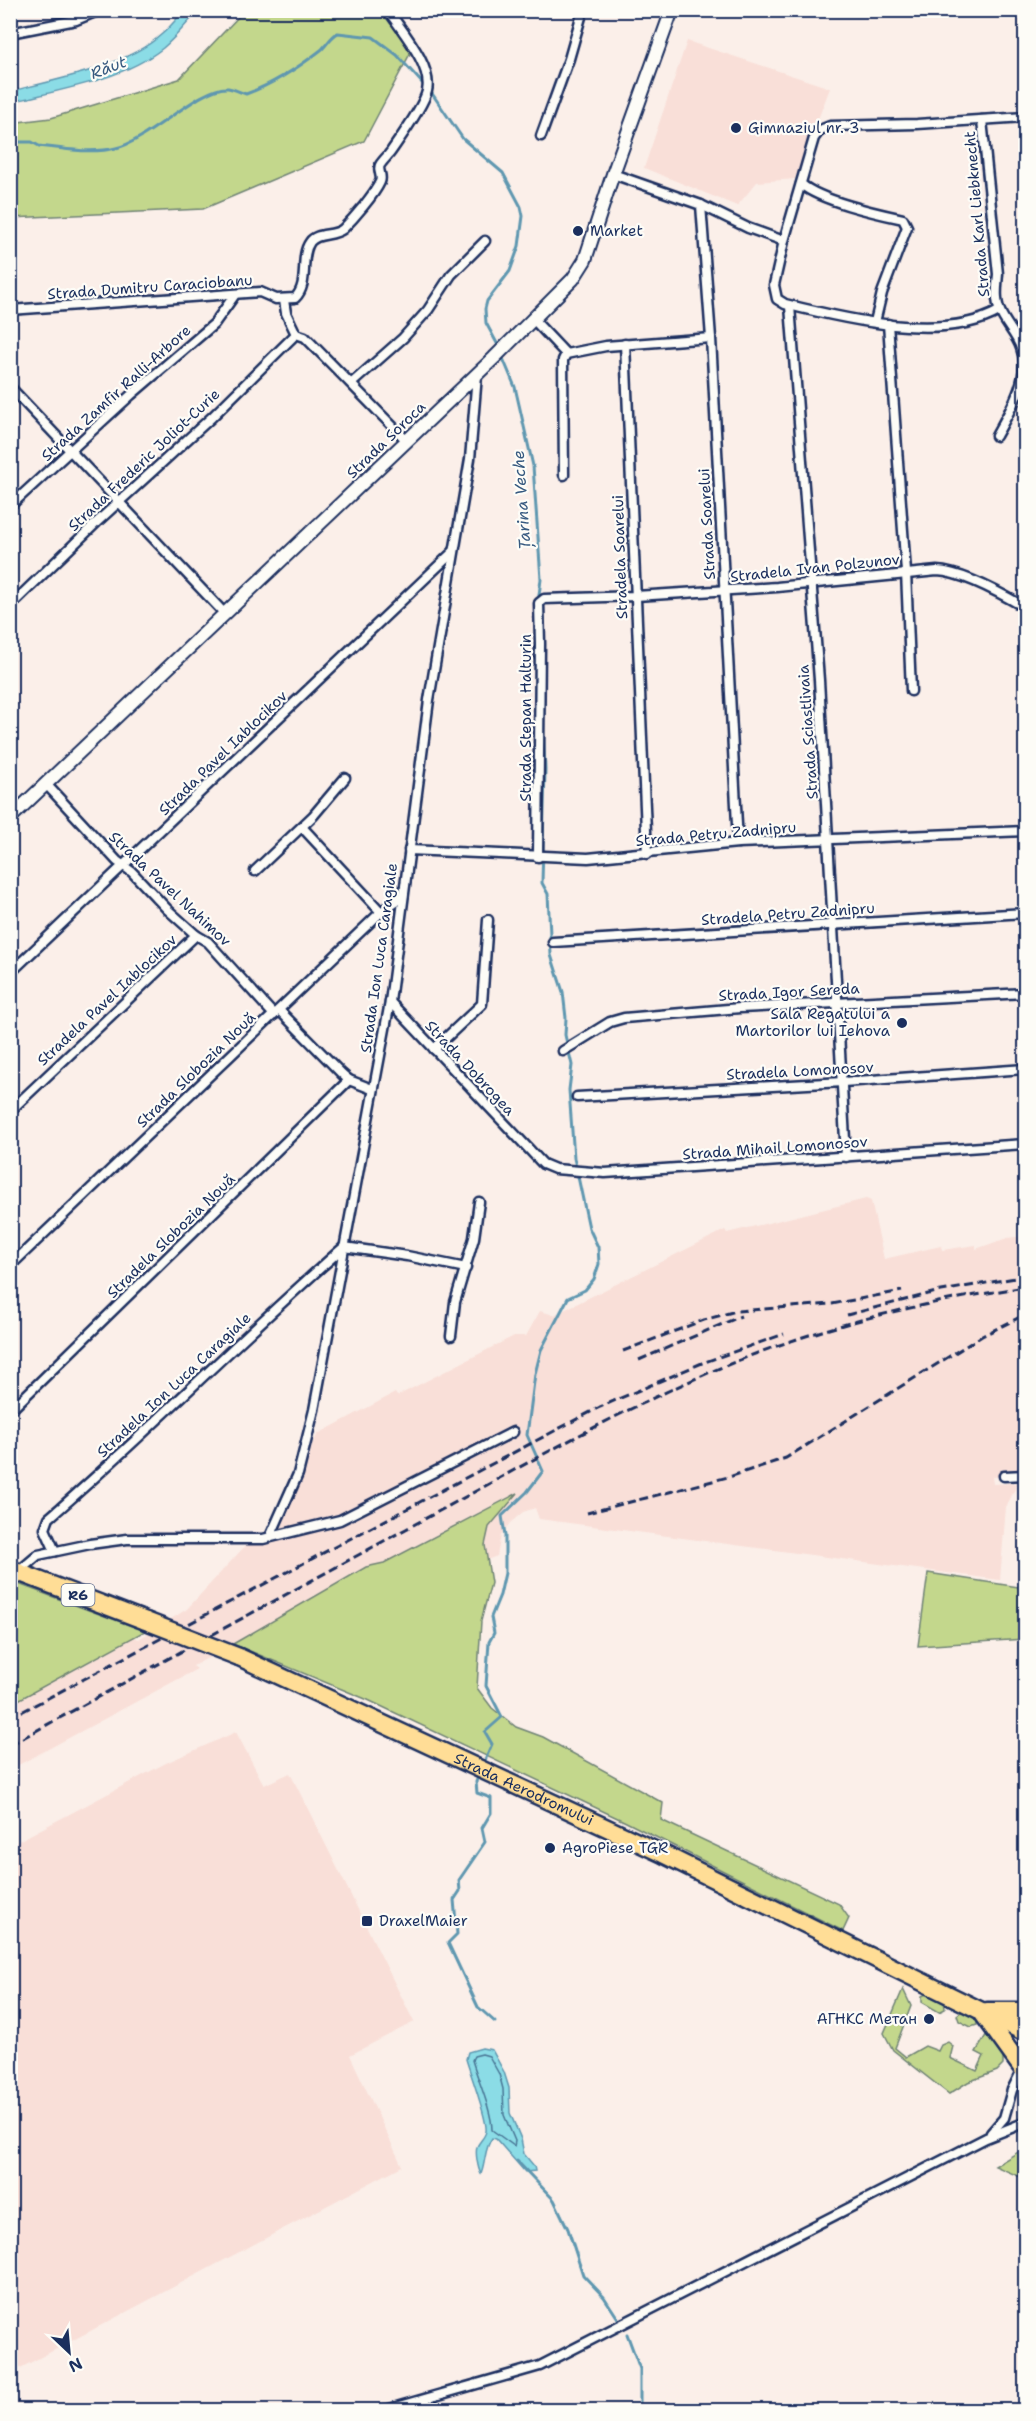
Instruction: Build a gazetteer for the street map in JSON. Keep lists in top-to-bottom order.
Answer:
{
  "streets": {
    "highway": ["R6", "Strada Aerodromului"],
    "street": [
      "Strada Karl Liebknecht",
      "Strada Dumitru Caraciobanu",
      "Strada Zamfir Ralli-Arbore",
      "Strada Soroca",
      "Strada Frederic Joliot-Curie",
      "Strada Soarelui",
      "Stradela Soarelui",
      "Stradela Ivan Polzunov",
      "Strada Stepan Halturin",
      "Strada Sciastlivaia",
      "Strada Pavel Iablocikov",
      "Strada Petru Zadnipru",
      "Strada Pavel Nahimov",
      "Stradela Petru Zadnipru",
      "Strada Ion Luca Caragiale",
      "Strada Igor Sereda",
      "Stradela Pavel Iablocikov",
      "Strada Dobrogea",
      "Strada Slobozia Nouă",
      "Stradela Lomonosov",
      "Strada Mihail Lomonosov",
      "Stradela Slobozia Nouă",
      "Stradela Ion Luca Caragiale"
    ]
  },
  "crossings": [
    ["Strada Dumitru Caraciobanu", "Strada Zamfir Ralli-Arbore"],
    ["Strada Soroca", "Strada Pavel Nahimov"],
    ["Strada Soroca", "Strada Ion Luca Caragiale"],
    ["Strada Soarelui", "Stradela Ivan Polzunov"],
    ["Strada Soarelui", "Strada Petru Zadnipru"],
    ["Stradela Soarelui", "Stradela Ivan Polzunov"],
    ["Stradela Soarelui", "Strada Petru Zadnipru"],
    ["Stradela Ivan Polzunov", "Strada Stepan Halturin"],
    ["Stradela Ivan Polzunov", "Strada Sciastlivaia"],
    ["Strada Stepan Halturin", "Strada Petru Zadnipru"],
    ["Strada Sciastlivaia", "Strada Petru Zadnipru"],
    ["Strada Sciastlivaia", "Stradela Petru Zadnipru"],
    ["Strada Sciastlivaia", "Strada Igor Sereda"],
    ["Strada Sciastlivaia", "Stradela Lomonosov"],
    ["Strada Sciastlivaia", "Strada Mihail Lomonosov"],
    ["Strada Pavel Iablocikov", "Strada Pavel Nahimov"],
    ["Strada Pavel Iablocikov", "Strada Ion Luca Caragiale"],
    ["Strada Petru Zadnipru", "Strada Ion Luca Caragiale"],
    ["Strada Pavel Nahimov", "Strada Ion Luca Caragiale"],
    ["Strada Pavel Nahimov", "Stradela Pavel Iablocikov"],
    ["Strada Pavel Nahimov", "Strada Slobozia Nouă"],
    ["Strada Pavel Nahimov", "Stradela Slobozia Nouă"],
    ["Strada Ion Luca Caragiale", "Strada Dobrogea"],
    ["Strada Ion Luca Caragiale", "Strada Slobozia Nouă"],
    ["Strada Ion Luca Caragiale", "Stradela Ion Luca Caragiale"],
    ["Strada Dobrogea", "Strada Mihail Lomonosov"]
  ],
  "water": ["Răut", "Țarina Veche"],
  "places": {
    "other": [
      "Gimnaziul nr. 3",
      "Market",
      "Sala Regatului a Martorilor lui Iehova",
      "AgroPiese TGR",
      "АГНКС Метан"
    ],
    "transit": ["DraxelMaier"]
  },
  "north": "bottom right"
}
